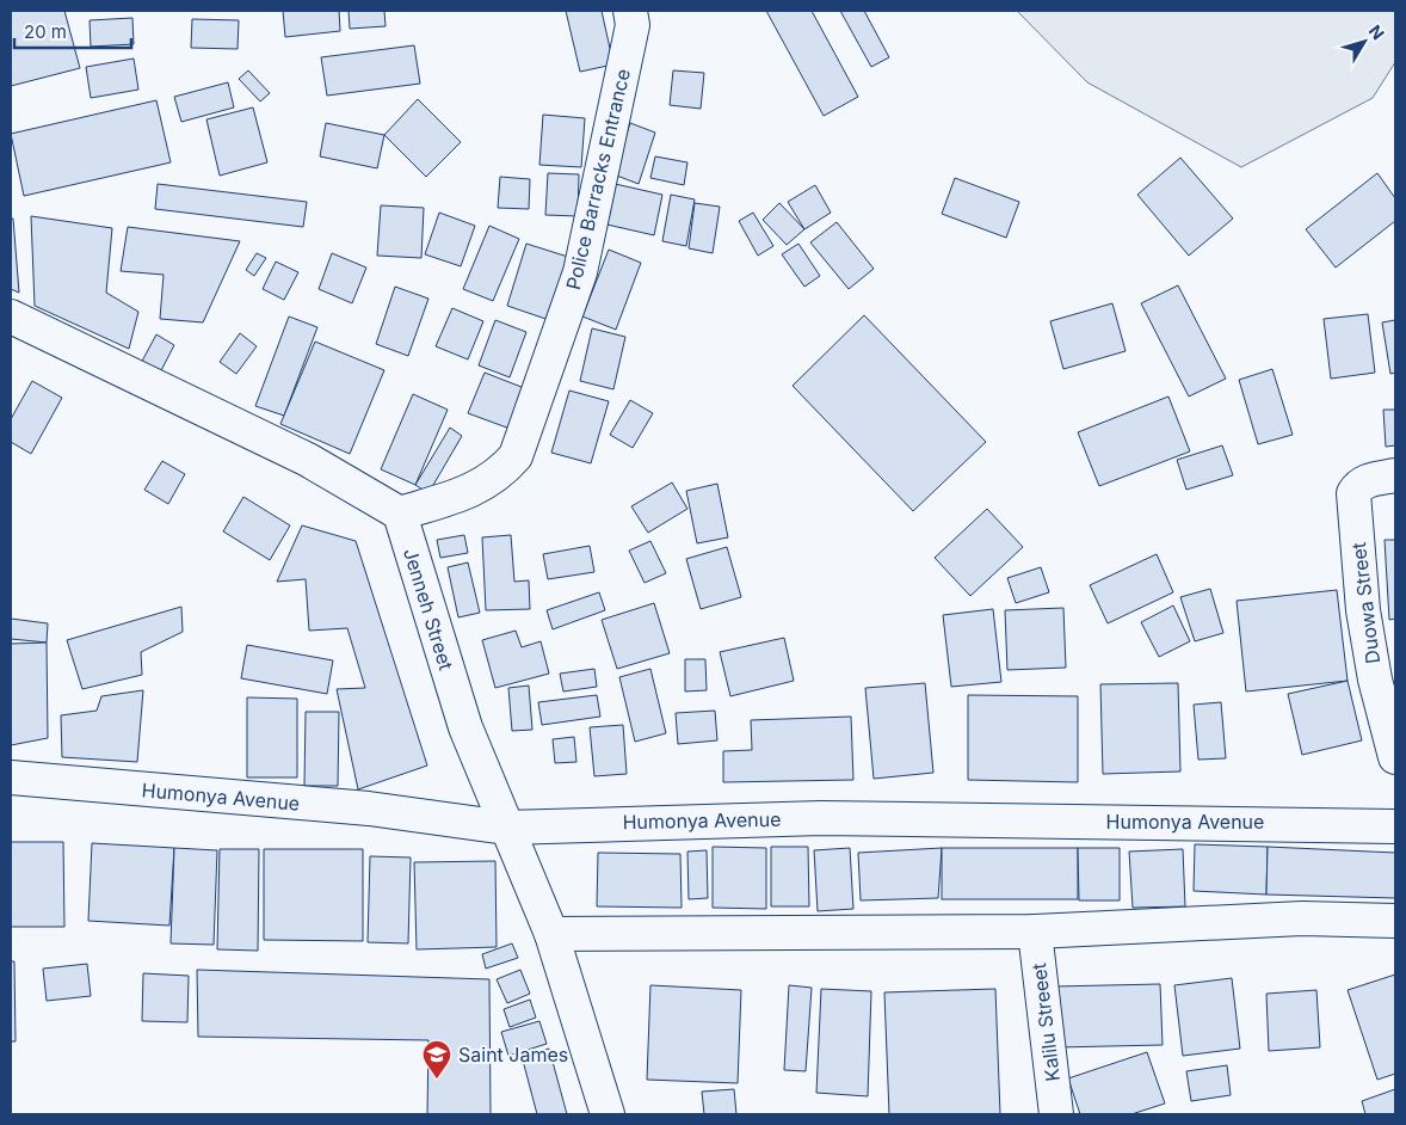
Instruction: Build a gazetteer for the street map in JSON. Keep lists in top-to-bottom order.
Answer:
{
  "streets": {
    "street": [
      "Police Barracks Entrance",
      "Duowa Street",
      "Jenneh Street",
      "Humonya Avenue",
      "Kalilu Streeet"
    ]
  },
  "crossings": [
    ["Police Barracks Entrance", "Jenneh Street"],
    ["Jenneh Street", "Humonya Avenue"]
  ],
  "places": {
    "school or university": ["Saint James"]
  },
  "scale_bar": "20 m",
  "north": "top right"
}
